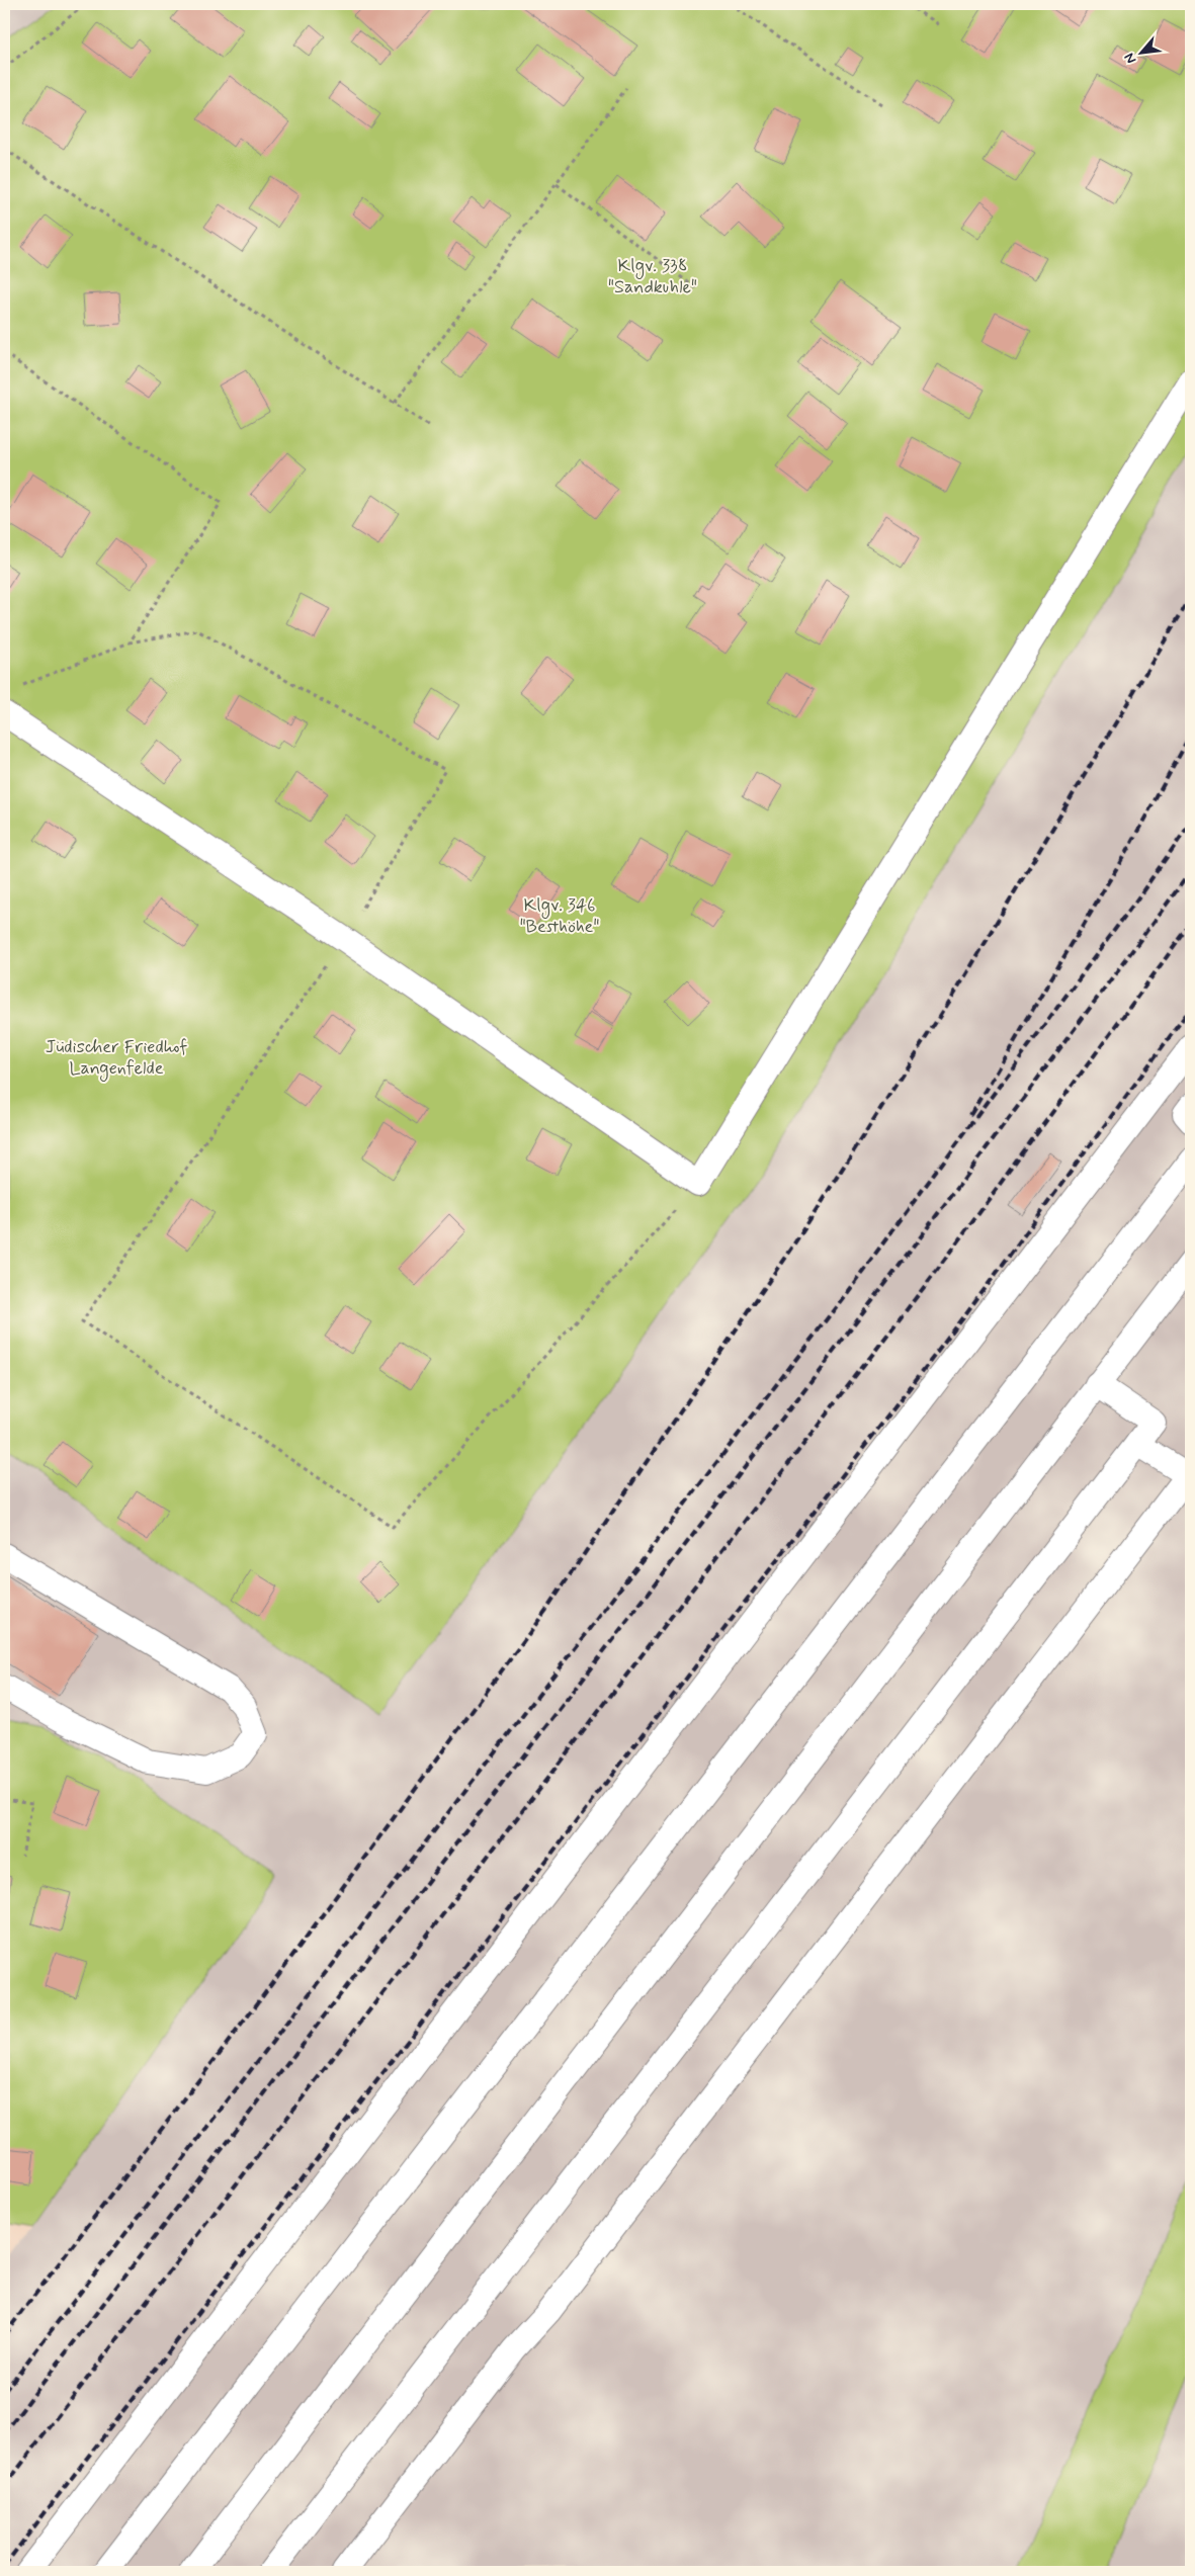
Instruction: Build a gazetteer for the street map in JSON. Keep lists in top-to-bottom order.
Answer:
{
  "parks": ["Klgv. 338 \"Sandkuhle\"", "Klgv. 346 \"Besthöhe\"", "Jüdischer Friedhof Langenfelde"],
  "north": "bottom left"
}
